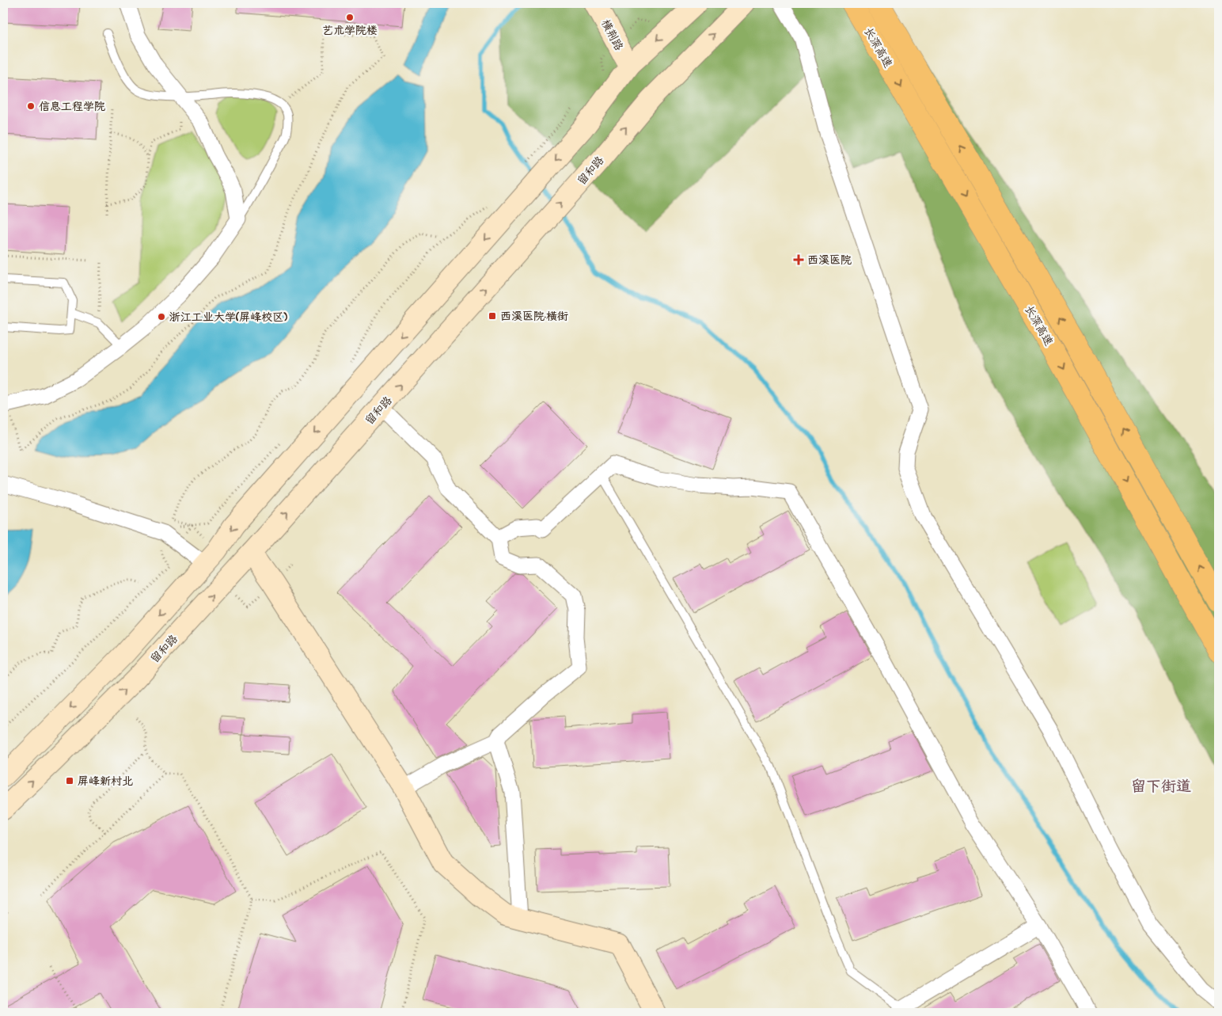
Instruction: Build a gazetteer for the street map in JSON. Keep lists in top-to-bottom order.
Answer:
{
  "streets": {
    "highway": ["长深高速"],
    "main road": ["横荆路", "留和路"]
  },
  "districts": ["留下街道"],
  "places": {
    "other": ["艺术学院楼", "信息工程学院", "浙江工业大学(屏峰校区)"],
    "health": ["西溪医院"],
    "transit": ["西溪医院·横街", "屏峰新村北"]
  }
}
